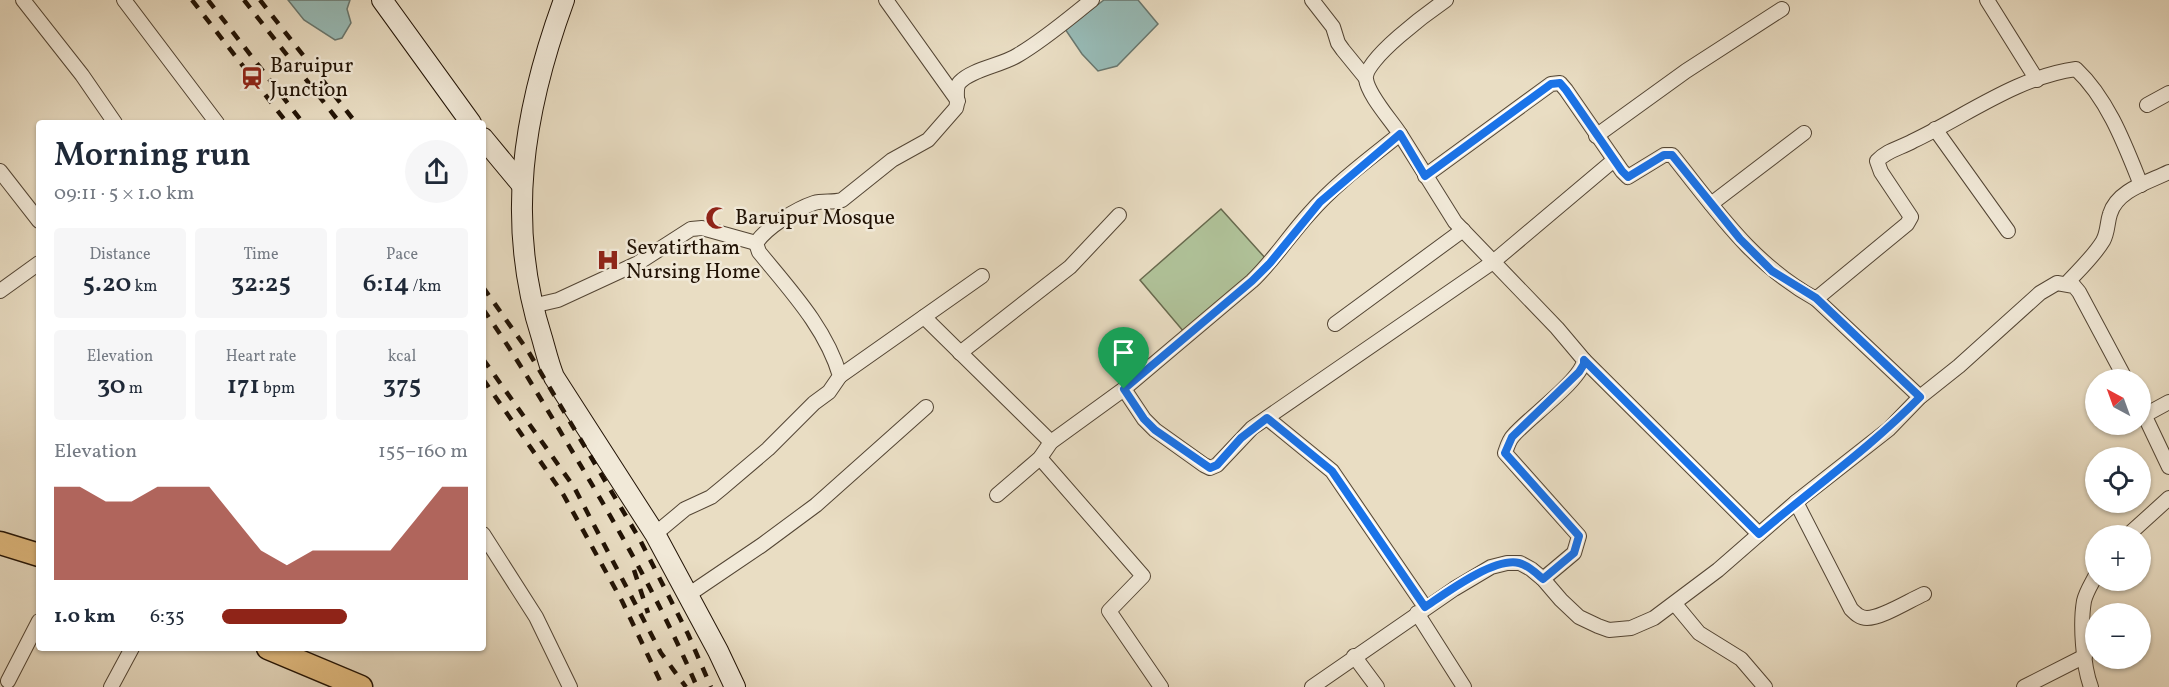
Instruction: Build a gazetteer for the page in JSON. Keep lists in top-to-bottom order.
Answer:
{
  "places": {
    "station": ["Baruipur Junction"],
    "mosque": ["Baruipur Mosque"],
    "hospital": ["Sevatirtham Nursing Home"]
  },
  "north": "top left",
  "page": {
    "heading": ["Morning run", "09:11 · 5 × 1.0 km"],
    "stats": [
      ["Distance", "5.20 km"],
      ["Time", "32:25"],
      ["Pace", "6:14 /km"],
      ["Elevation", "30 m"],
      ["Heart rate", "171 bpm"],
      ["kcal", "375"]
    ],
    "map_buttons": ["+", "−"],
    "chart": ["Elevation", "155–160 m"],
    "list": [
      {
        "name": "1.0 km",
        "note": "6:35"
      }
    ]
  }
}
